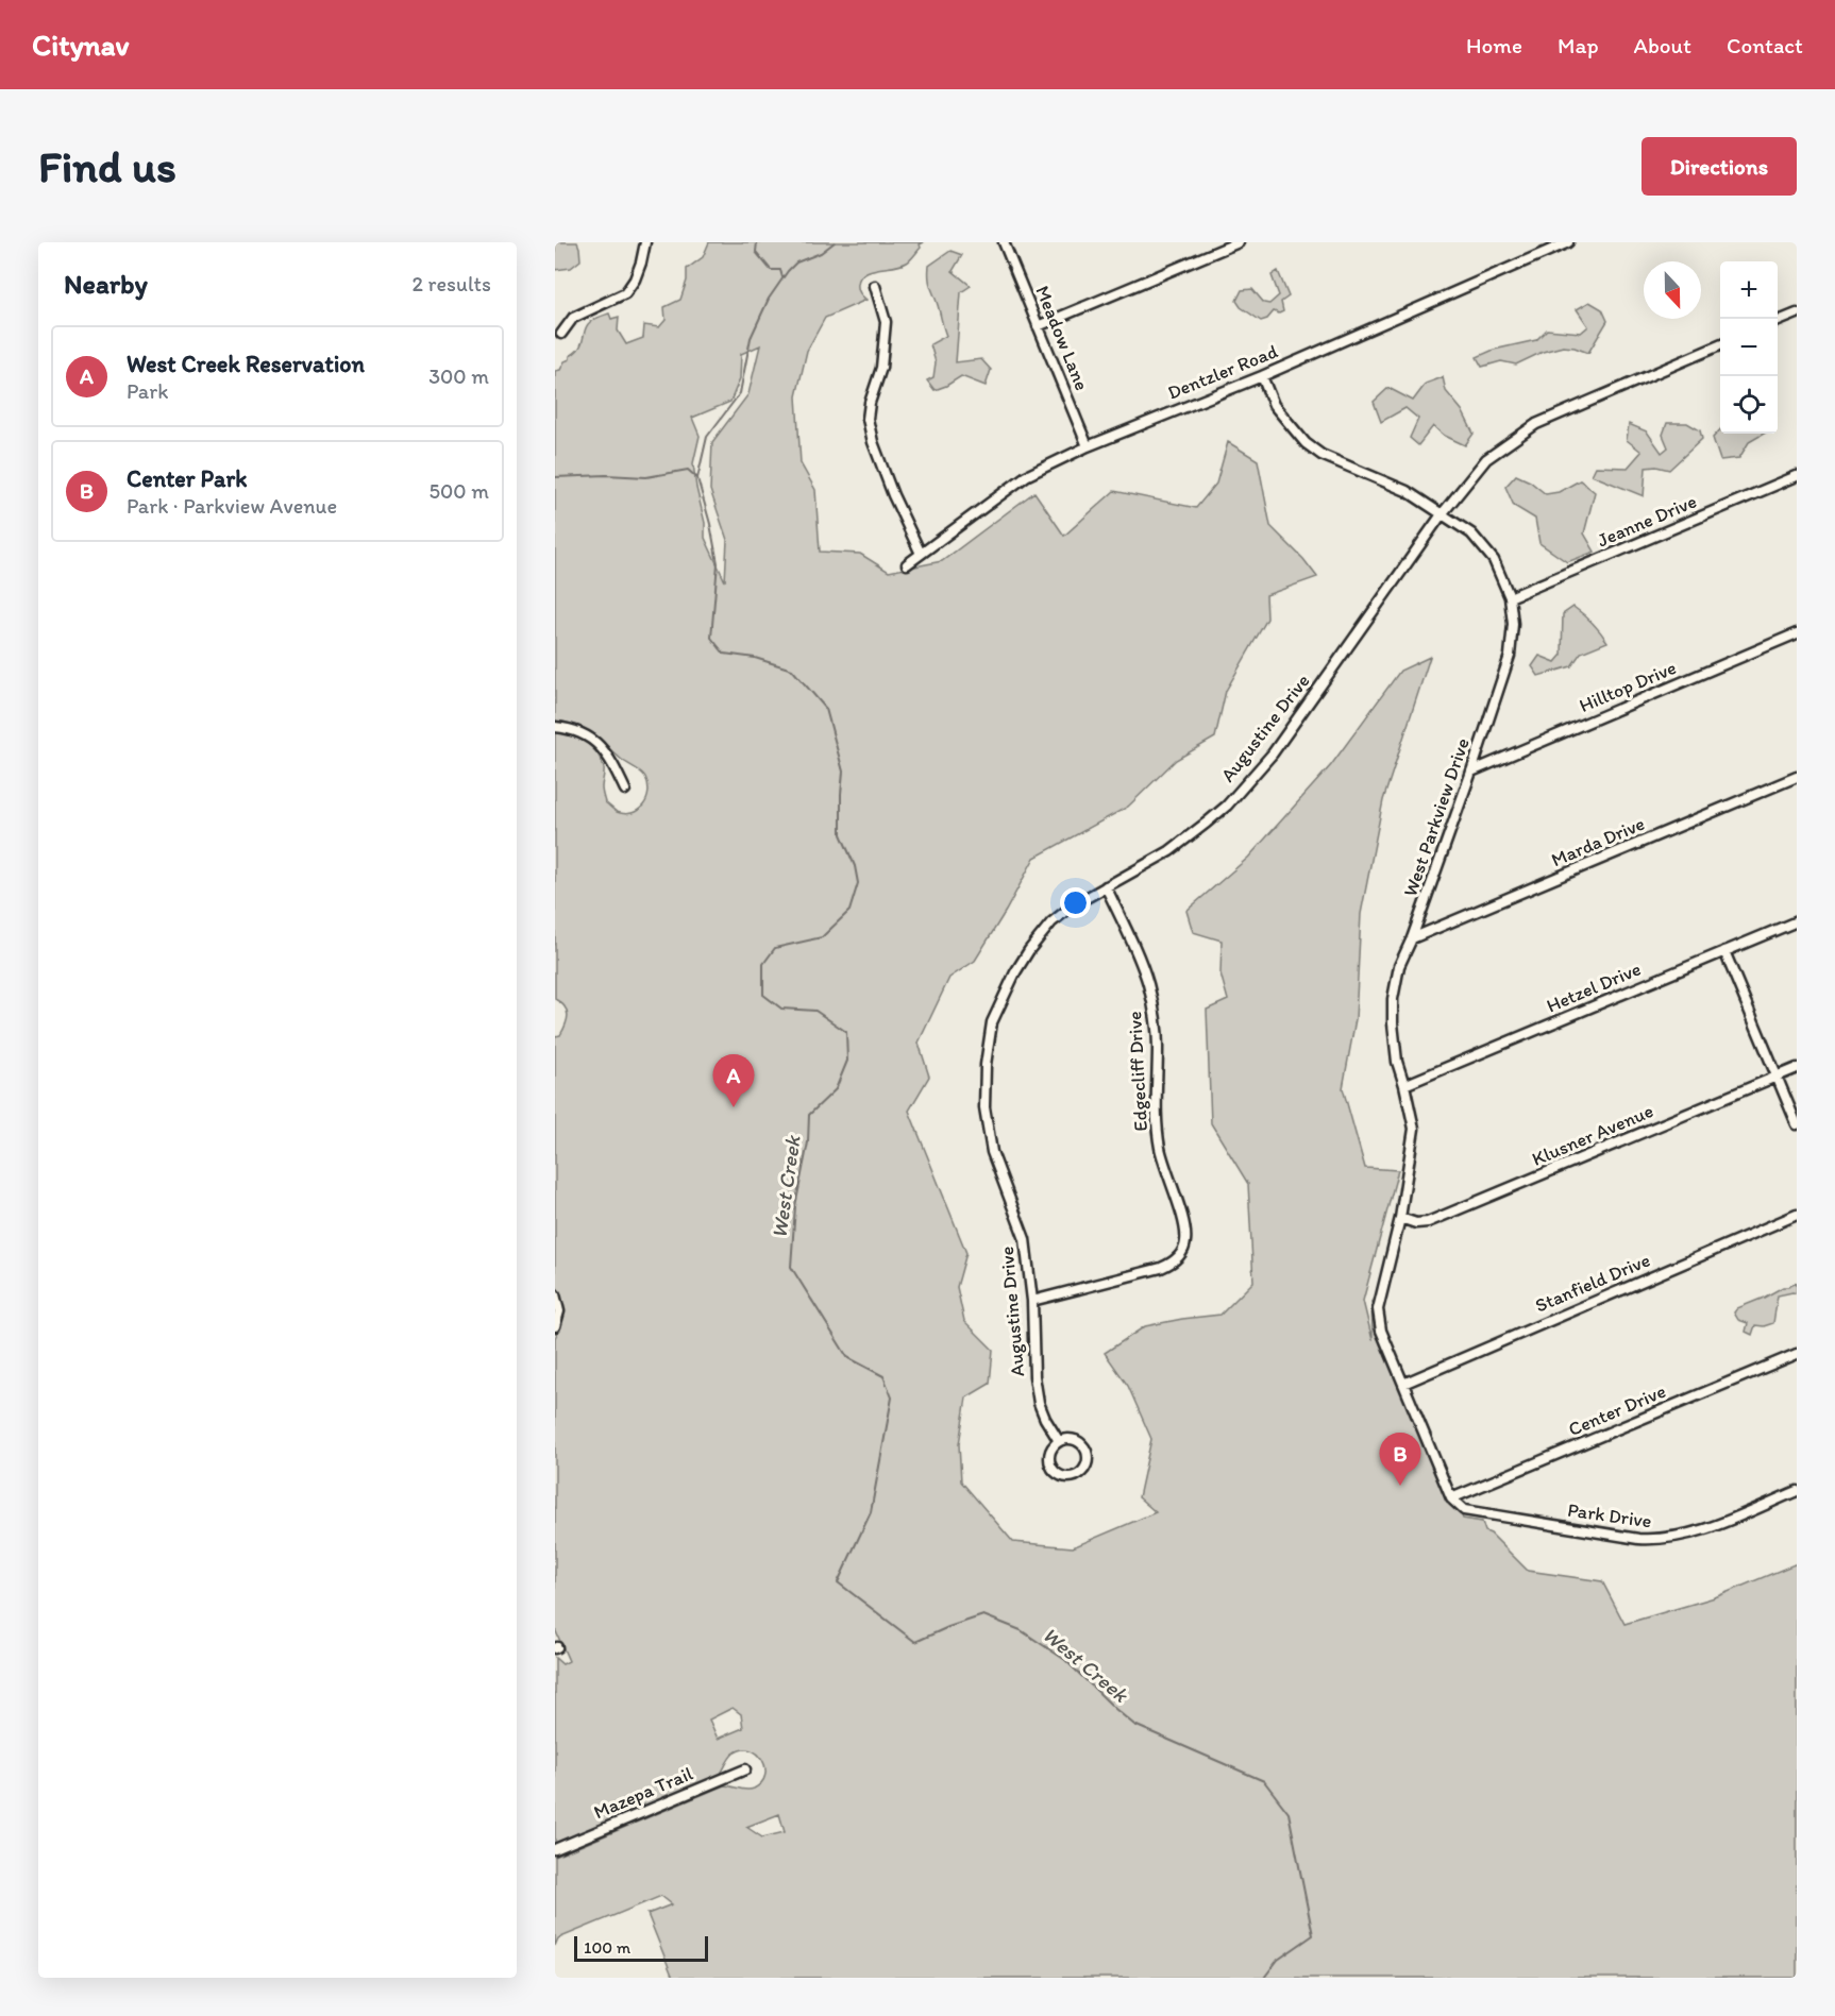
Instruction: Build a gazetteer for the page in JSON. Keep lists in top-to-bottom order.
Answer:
{
  "streets": {
    "street": [
      "Meadow Lane",
      "Dentzler Road",
      "Jeanne Drive",
      "Hilltop Drive",
      "Augustine Drive",
      "West Parkview Drive",
      "Marda Drive",
      "Hetzel Drive",
      "Edgecliff Drive",
      "Klusner Avenue",
      "Stanfield Drive",
      "Center Drive",
      "Park Drive",
      "Mazepa Trail"
    ]
  },
  "crossings": [
    ["Meadow Lane", "Dentzler Road"],
    ["Dentzler Road", "West Parkview Drive"],
    ["Jeanne Drive", "West Parkview Drive"],
    ["Hilltop Drive", "West Parkview Drive"],
    ["Augustine Drive", "West Parkview Drive"],
    ["Augustine Drive", "Edgecliff Drive"],
    ["West Parkview Drive", "Marda Drive"],
    ["West Parkview Drive", "Hetzel Drive"],
    ["West Parkview Drive", "Klusner Avenue"],
    ["West Parkview Drive", "Stanfield Drive"],
    ["West Parkview Drive", "Center Drive"],
    ["West Parkview Drive", "Park Drive"],
    ["Center Drive", "Park Drive"]
  ],
  "water": ["West Creek"],
  "scale_bar": "100 m",
  "north": "bottom",
  "page": {
    "header": "Citynav",
    "nav": [
      "Home",
      "Map",
      "About",
      "Contact"
    ],
    "buttons": "Directions",
    "title": "Find us",
    "heading": ["Nearby", "2 results"],
    "map_buttons": ["+", "−"],
    "list": [
      {
        "mark": "A",
        "name": "West Creek Reservation",
        "note": "Park",
        "value": "300 m"
      },
      {
        "mark": "B",
        "name": "Center Park",
        "note": "Park · Parkview Avenue",
        "value": "500 m"
      }
    ],
    "pins": ["A", "B"],
    "scale": "100 m"
  }
}
